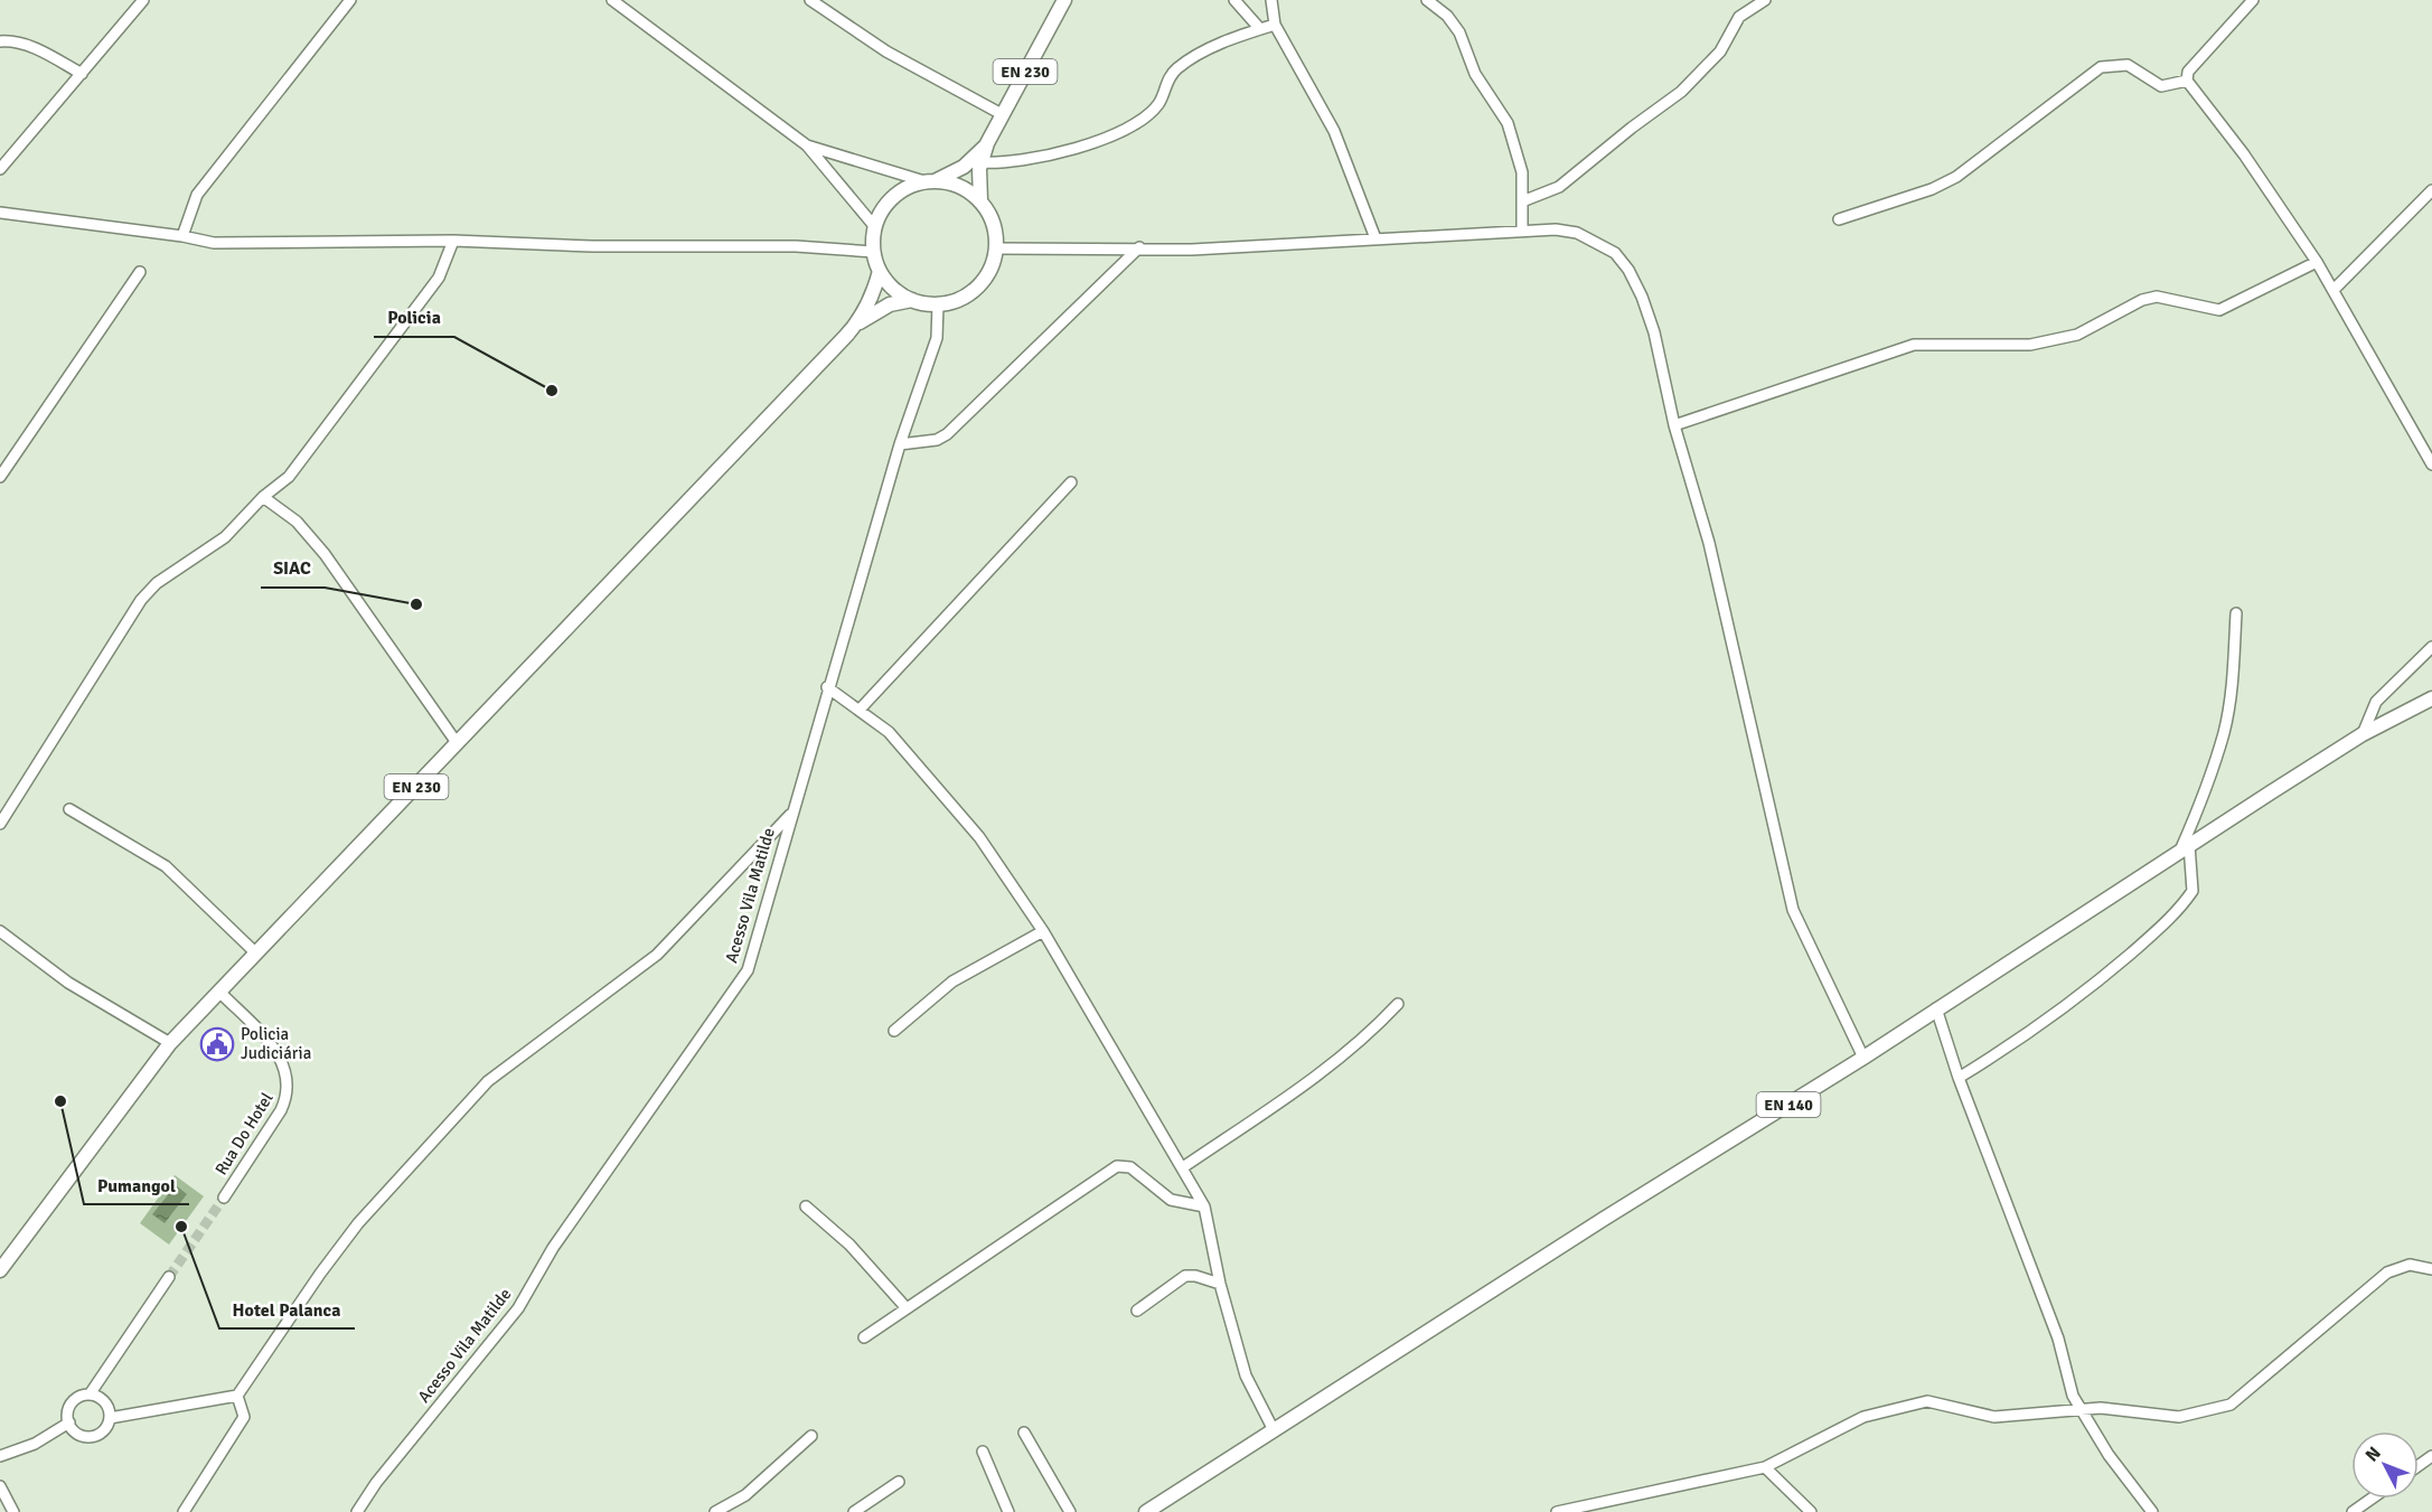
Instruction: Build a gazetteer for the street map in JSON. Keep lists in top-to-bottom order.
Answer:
{
  "streets": {
    "main road": ["EN 230", "EN 140"],
    "street": ["Acesso Vila Matilde", "Rua Do Hotel"]
  },
  "crossings": [
    ["EN 230", "Acesso Vila Matilde"],
    ["EN 230", "Rua Do Hotel"]
  ],
  "places": {
    "other": [
      "Policia",
      "SIAC",
      "Pumangol",
      "Hotel Palanca"
    ],
    "public building": ["Policia Judiciária"]
  },
  "north": "top left"
}
